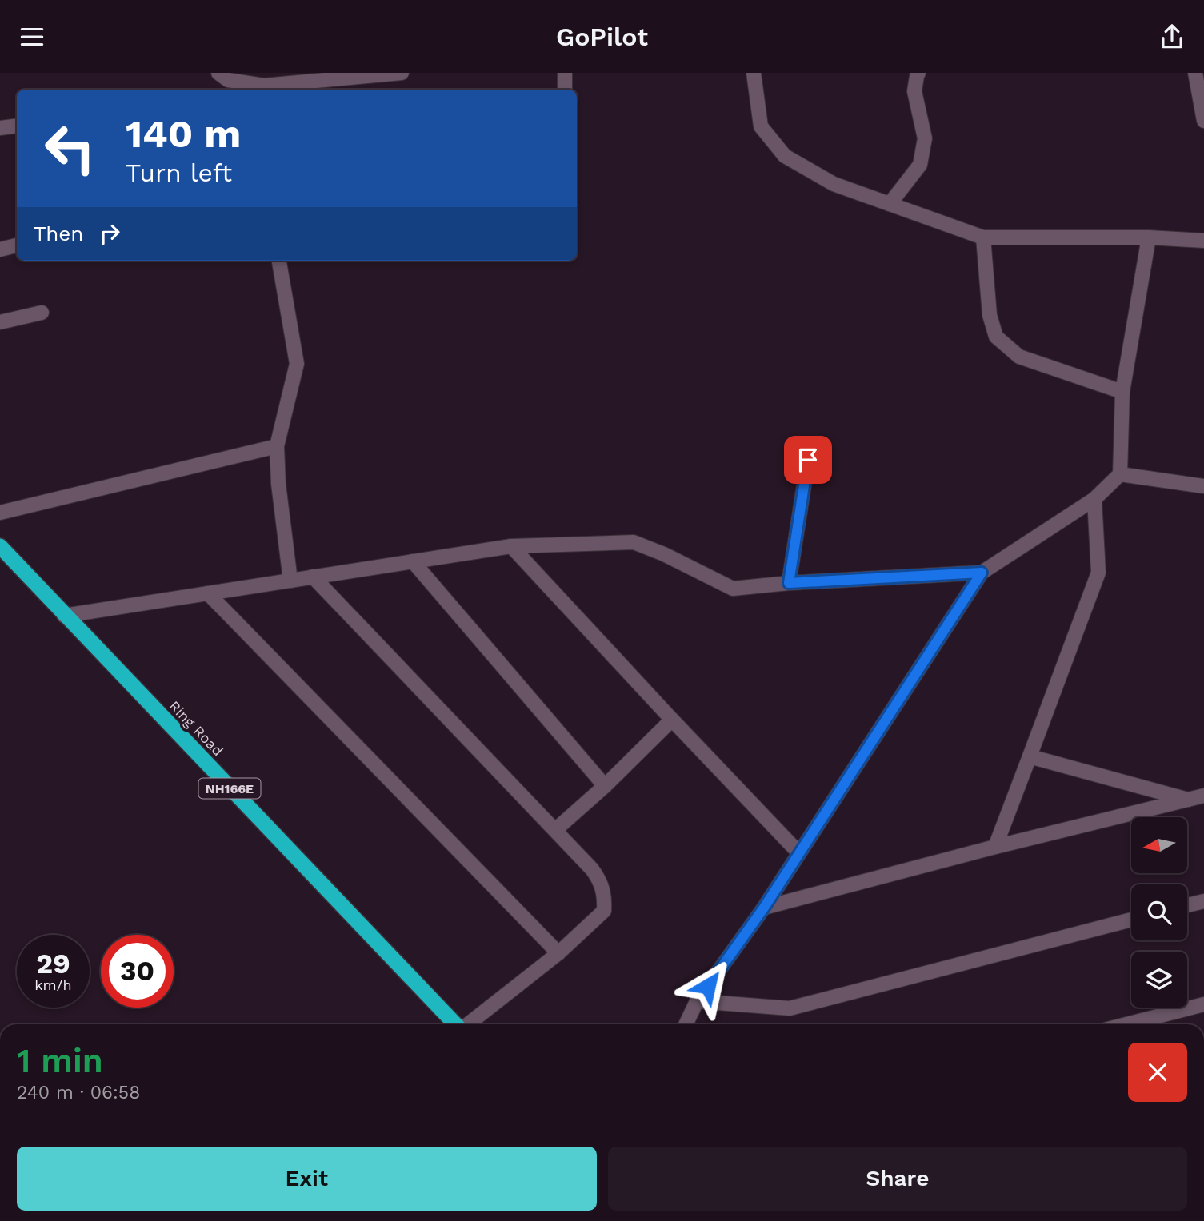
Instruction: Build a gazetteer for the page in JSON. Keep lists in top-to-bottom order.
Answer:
{
  "streets": {
    "highway": ["Ring Road", "NH166E"]
  },
  "north": "left",
  "page": {
    "header": "GoPilot",
    "turn": ["140 m", "Turn left"],
    "then": "Then",
    "speed": "29 km/h",
    "limit": "30",
    "heading": ["1 min", "240 m · 06:58"],
    "buttons": ["Exit", "Share"]
  }
}
